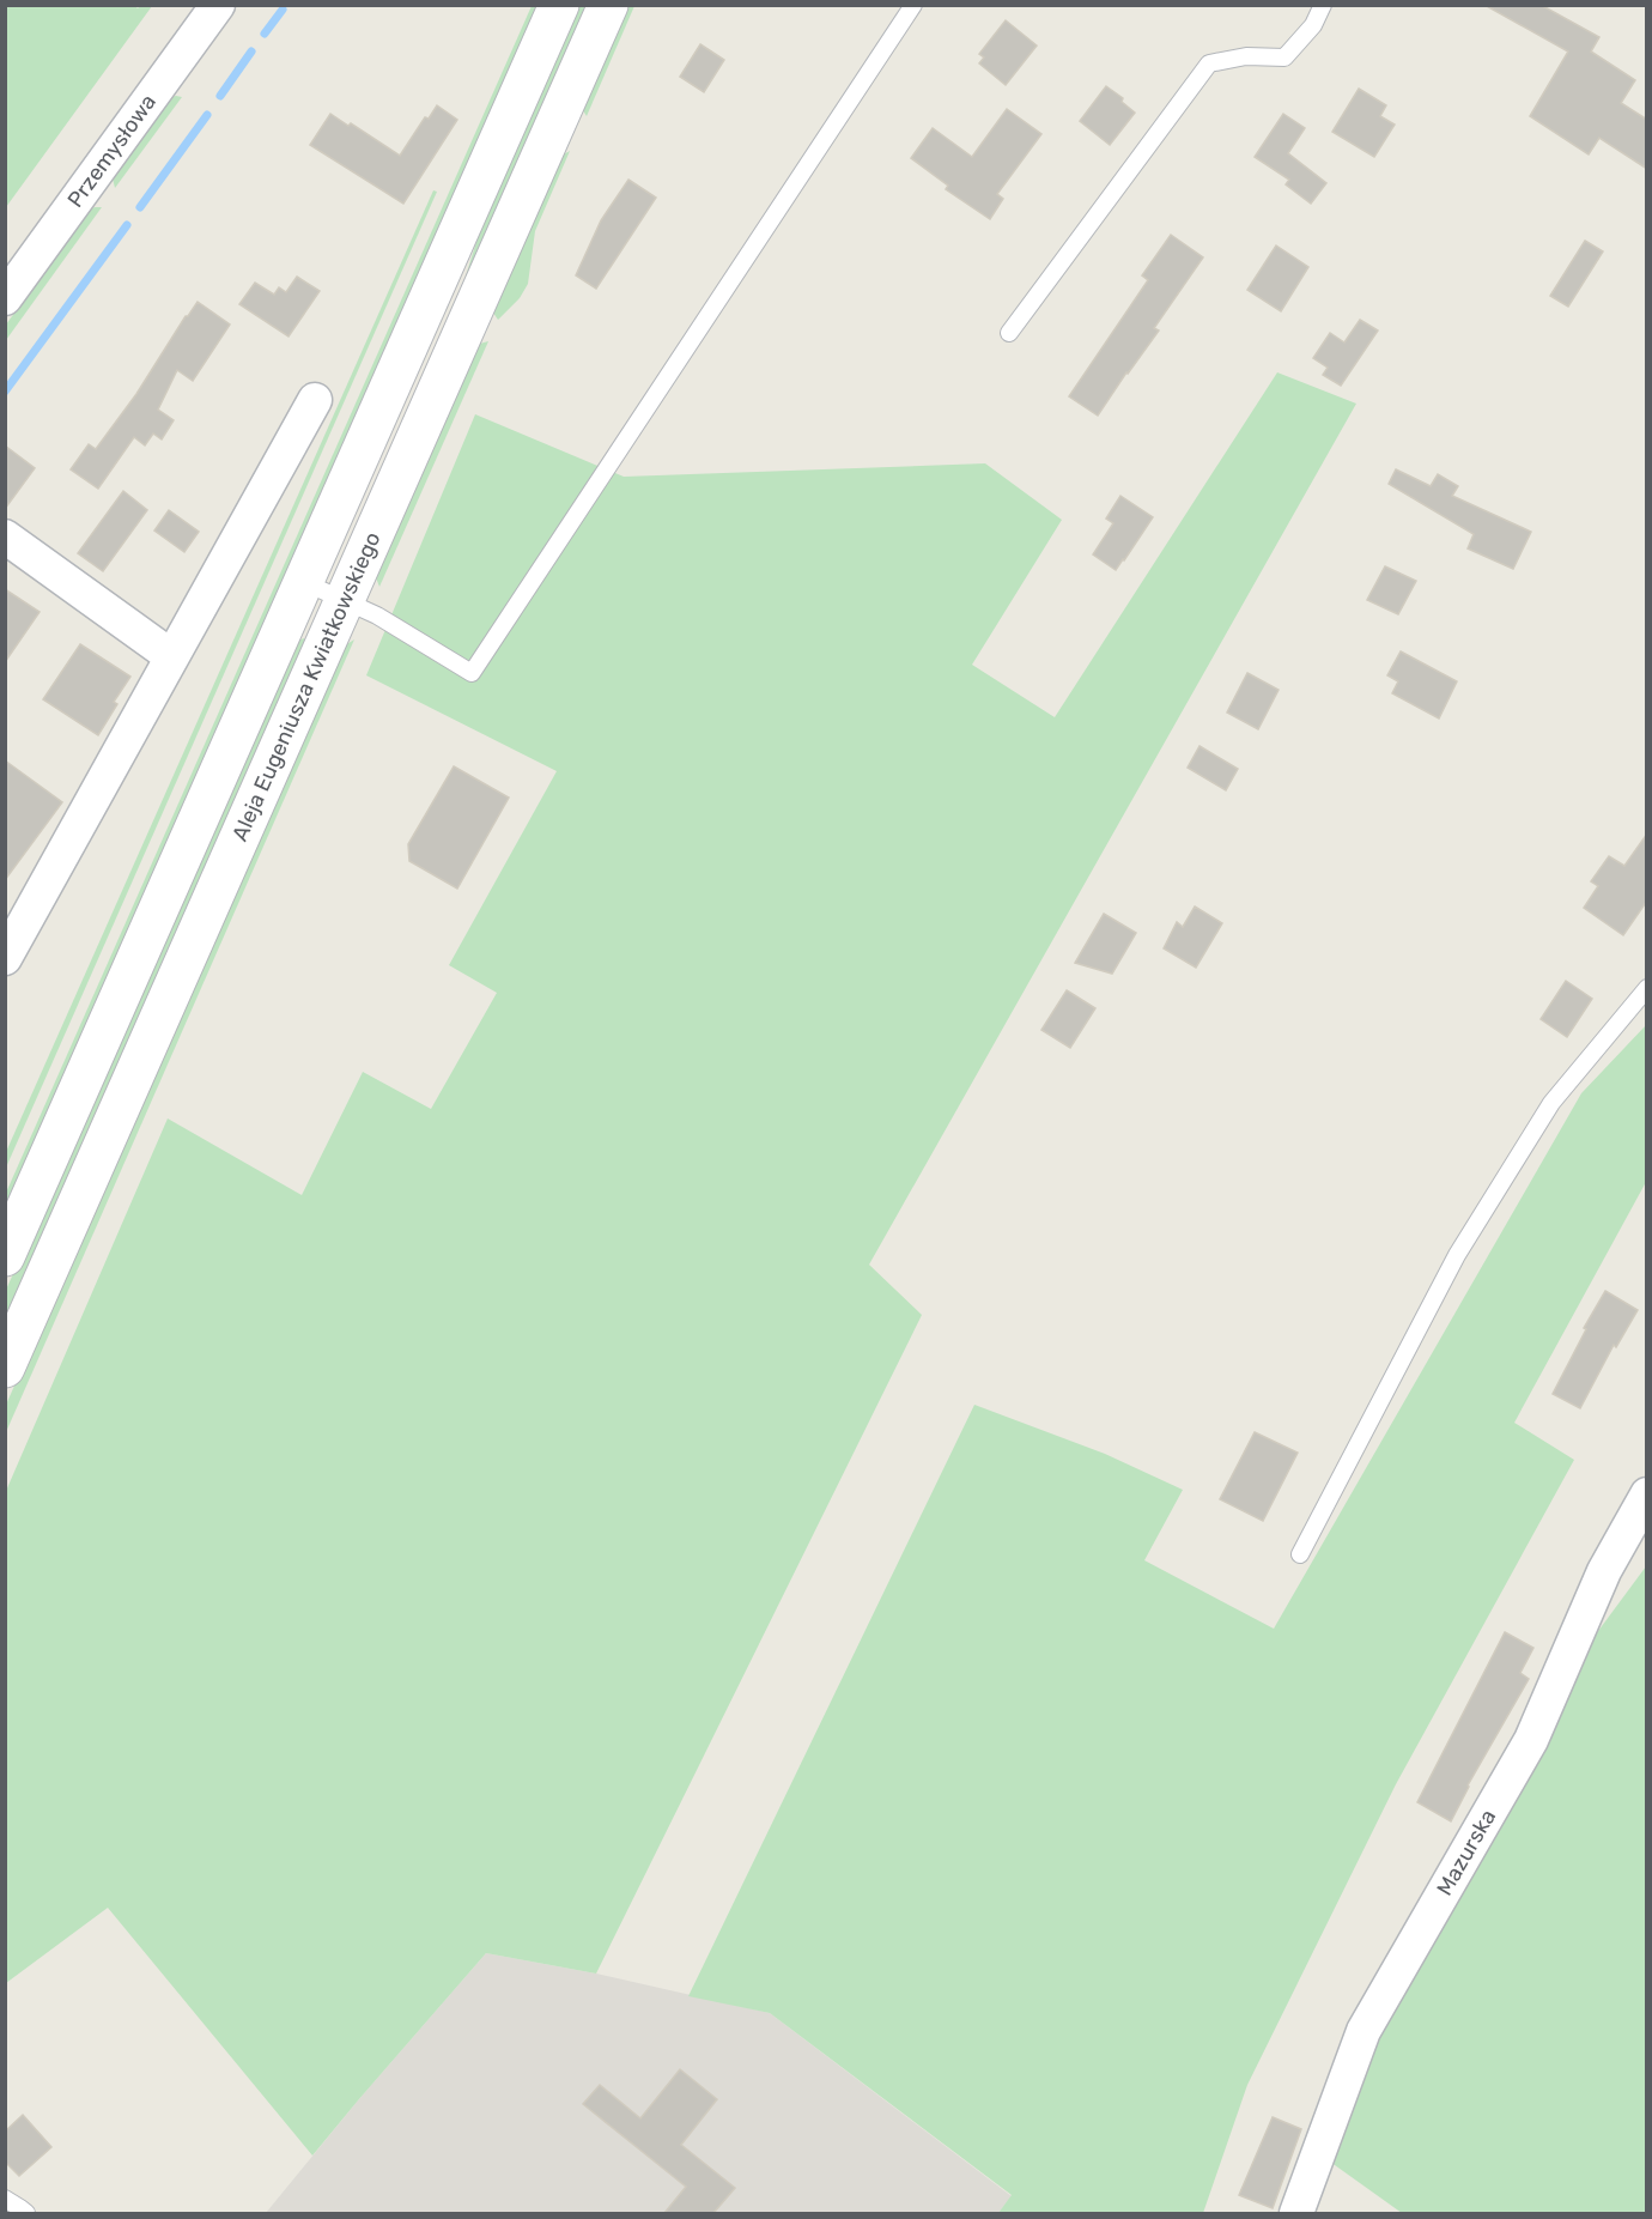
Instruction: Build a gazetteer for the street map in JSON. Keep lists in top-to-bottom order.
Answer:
{
  "streets": {
    "street": ["Przemysłowa", "Aleja Eugeniusza Kwiatkowskiego", "Mazurska"]
  }
}
